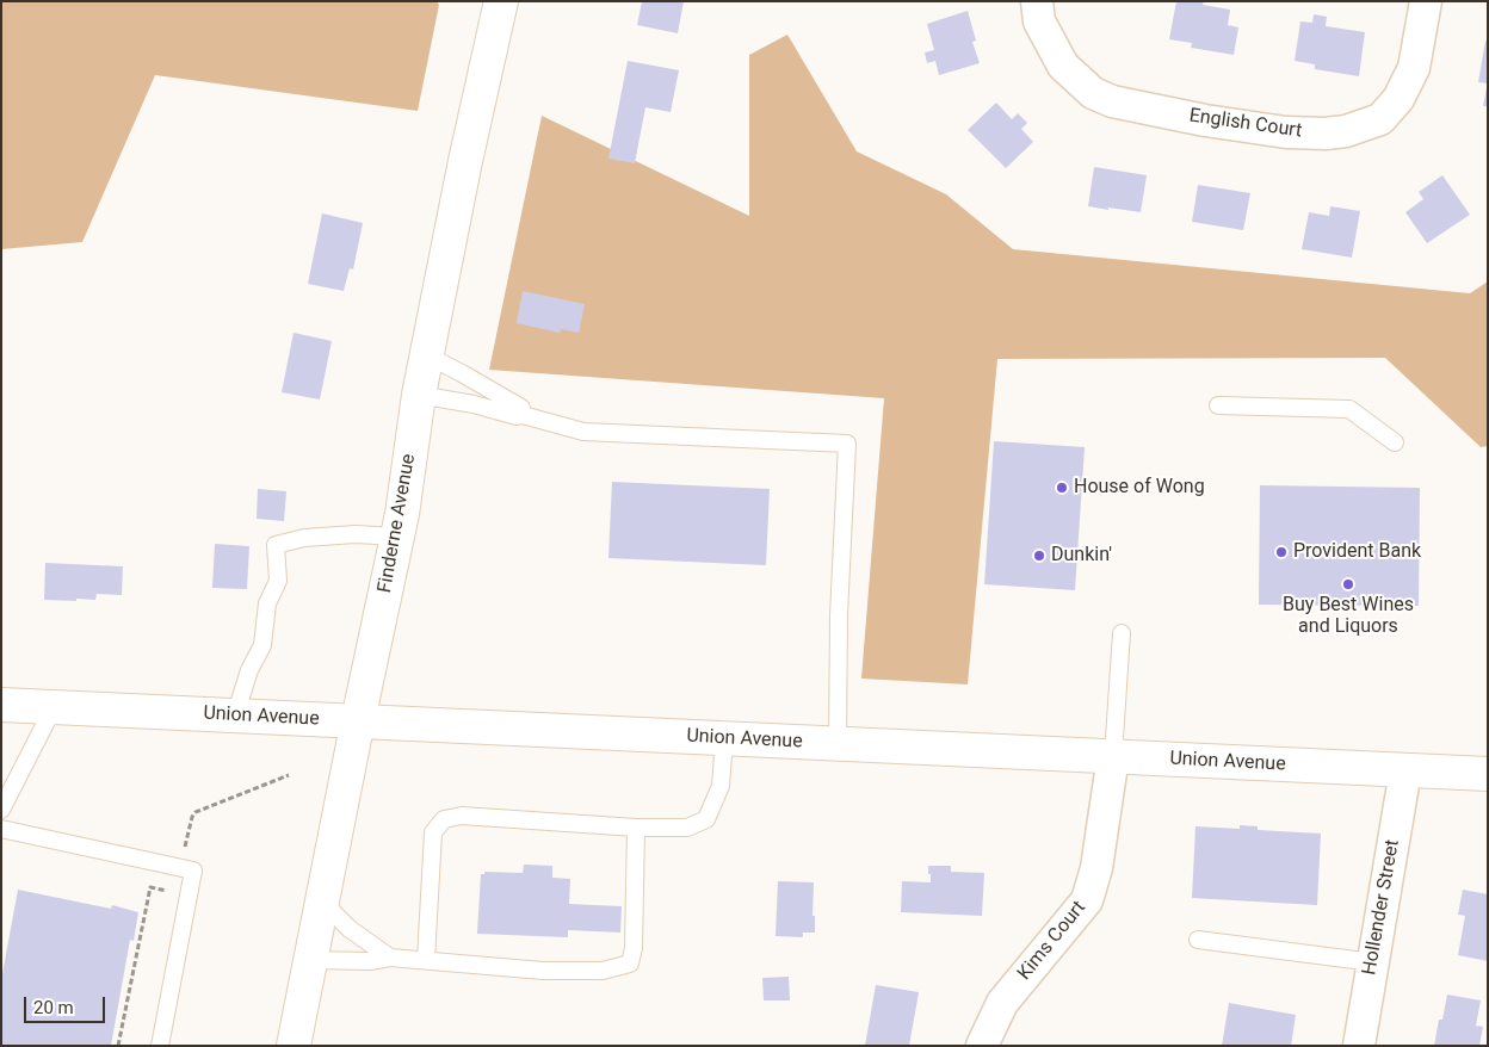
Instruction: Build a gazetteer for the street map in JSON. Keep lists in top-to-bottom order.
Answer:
{
  "streets": {
    "street": [
      "English Court",
      "Finderne Avenue",
      "Union Avenue",
      "Hollender Street",
      "Kims Court"
    ]
  },
  "crossings": [
    ["Finderne Avenue", "Union Avenue"],
    ["Union Avenue", "Hollender Street"],
    ["Union Avenue", "Kims Court"]
  ],
  "places": [
    "House of Wong",
    "Provident Bank",
    "Dunkin'",
    "Buy Best Wines and Liquors"
  ],
  "scale_bar": "20 m"
}
